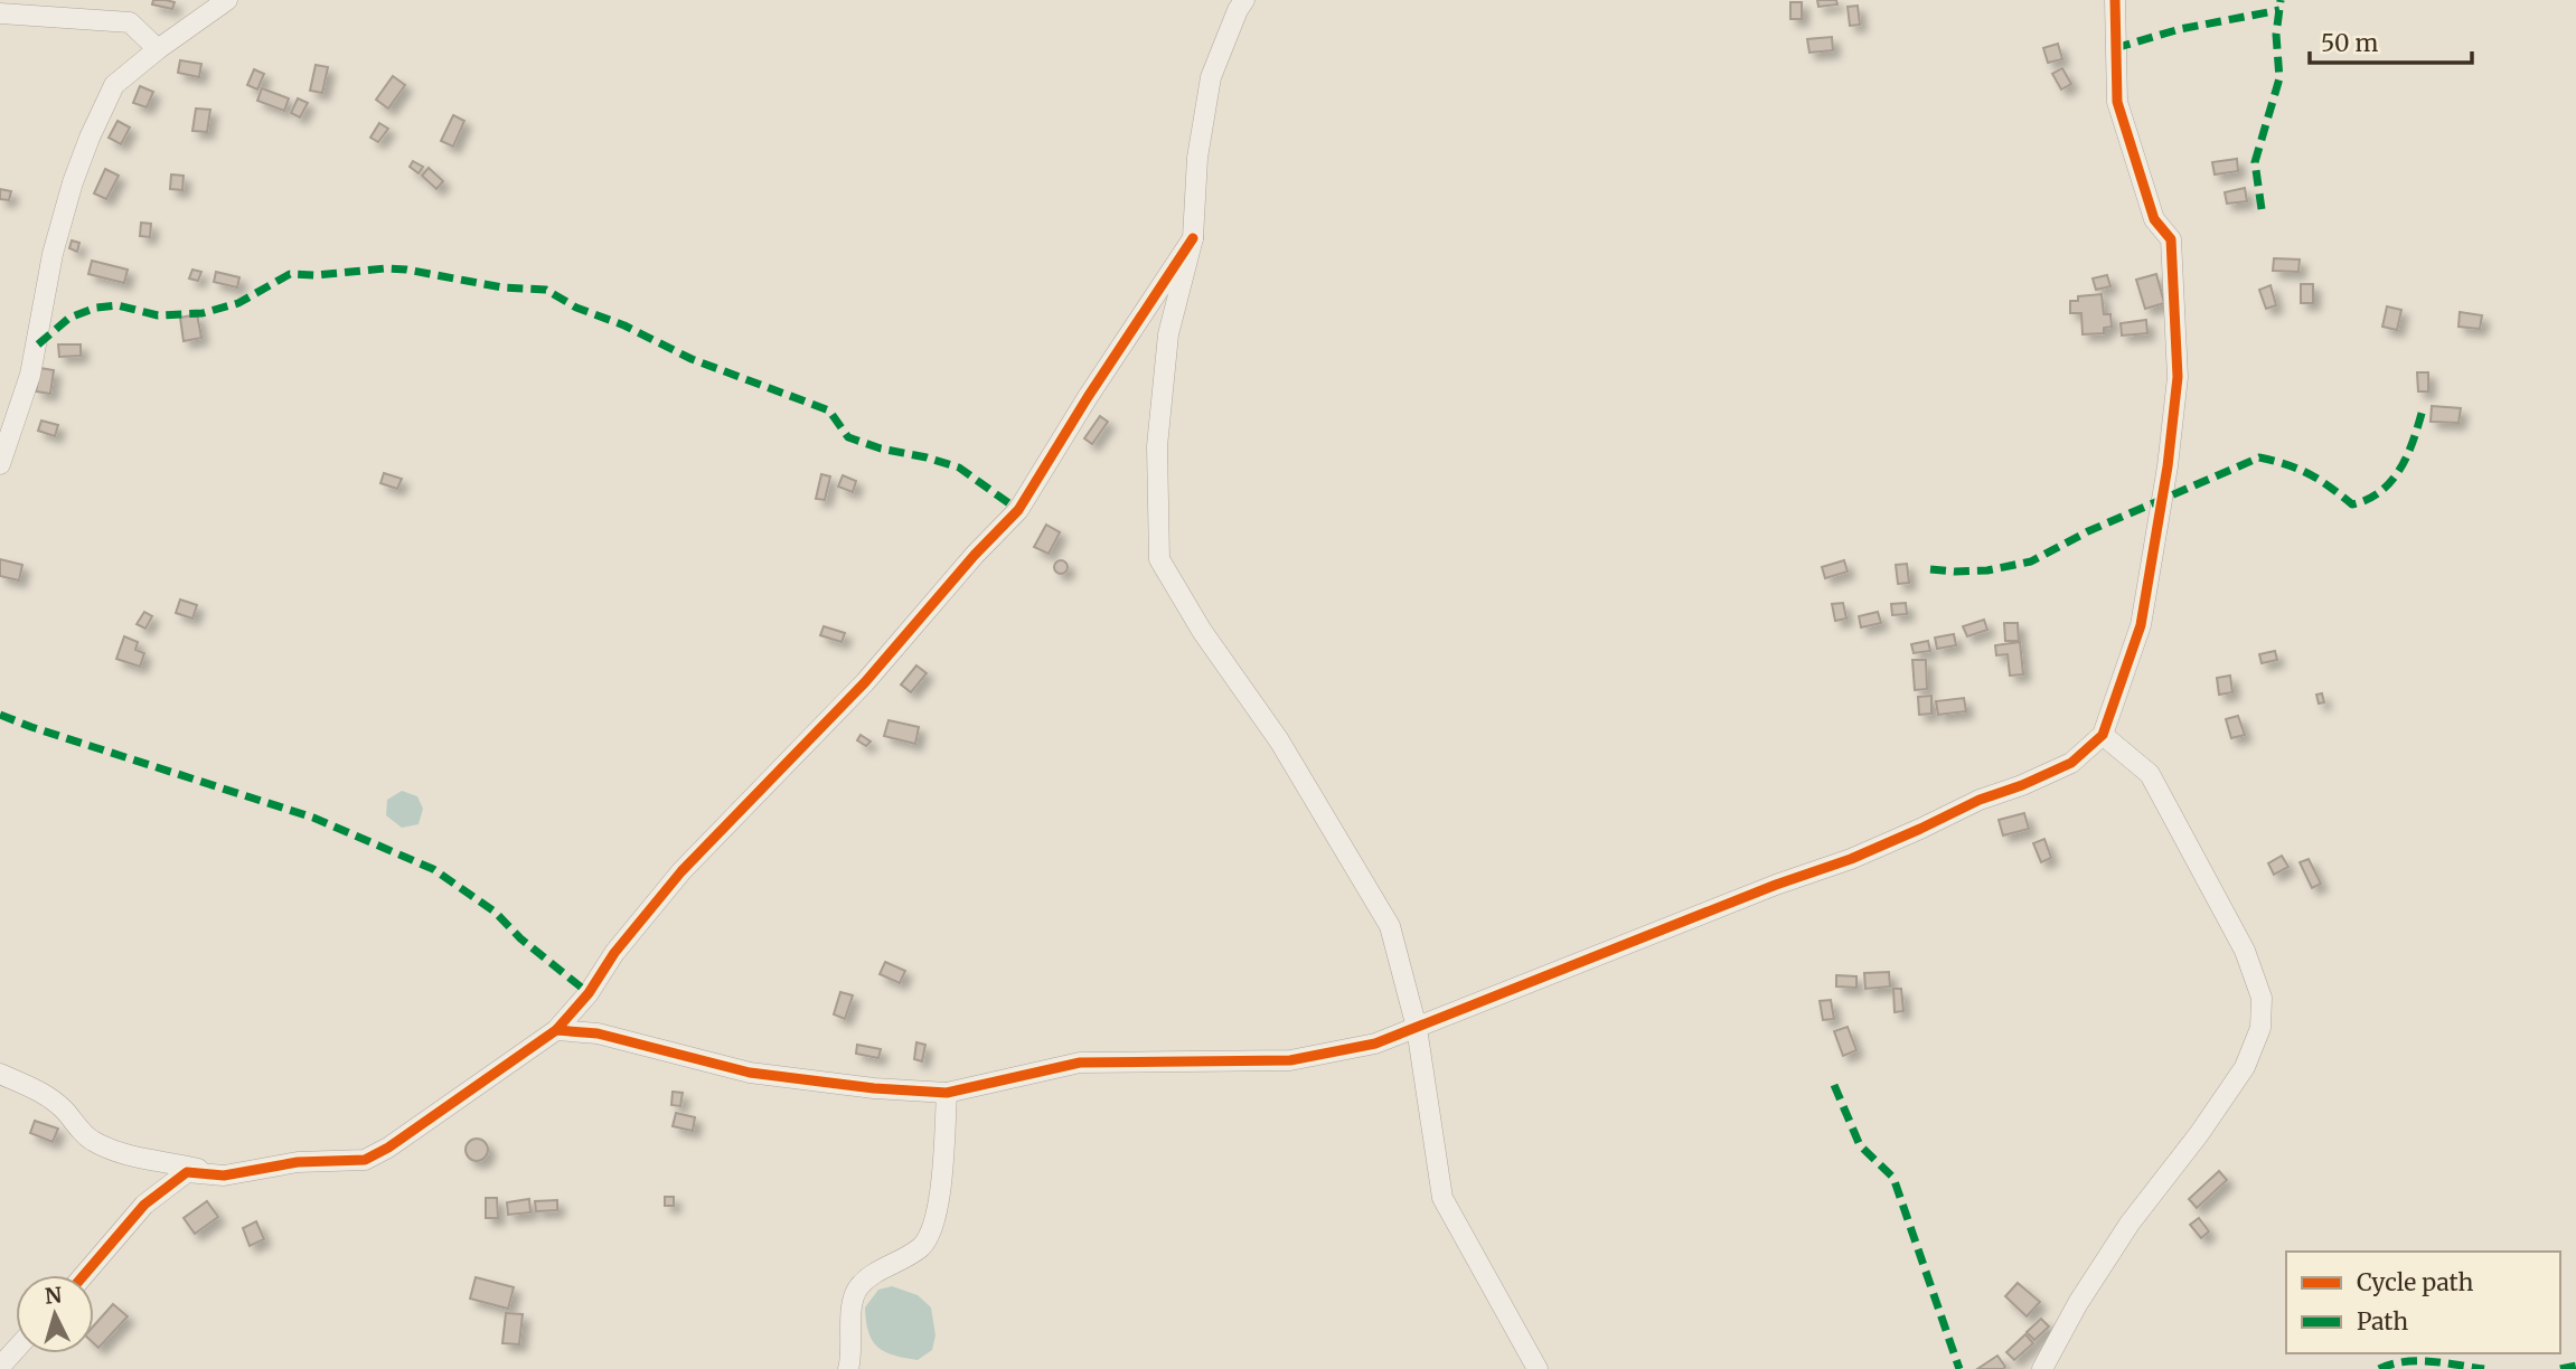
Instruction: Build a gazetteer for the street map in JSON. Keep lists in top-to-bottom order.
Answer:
{
  "legend": ["Cycle path", "Path"],
  "scale_bar": "50 m",
  "north": "top"
}
